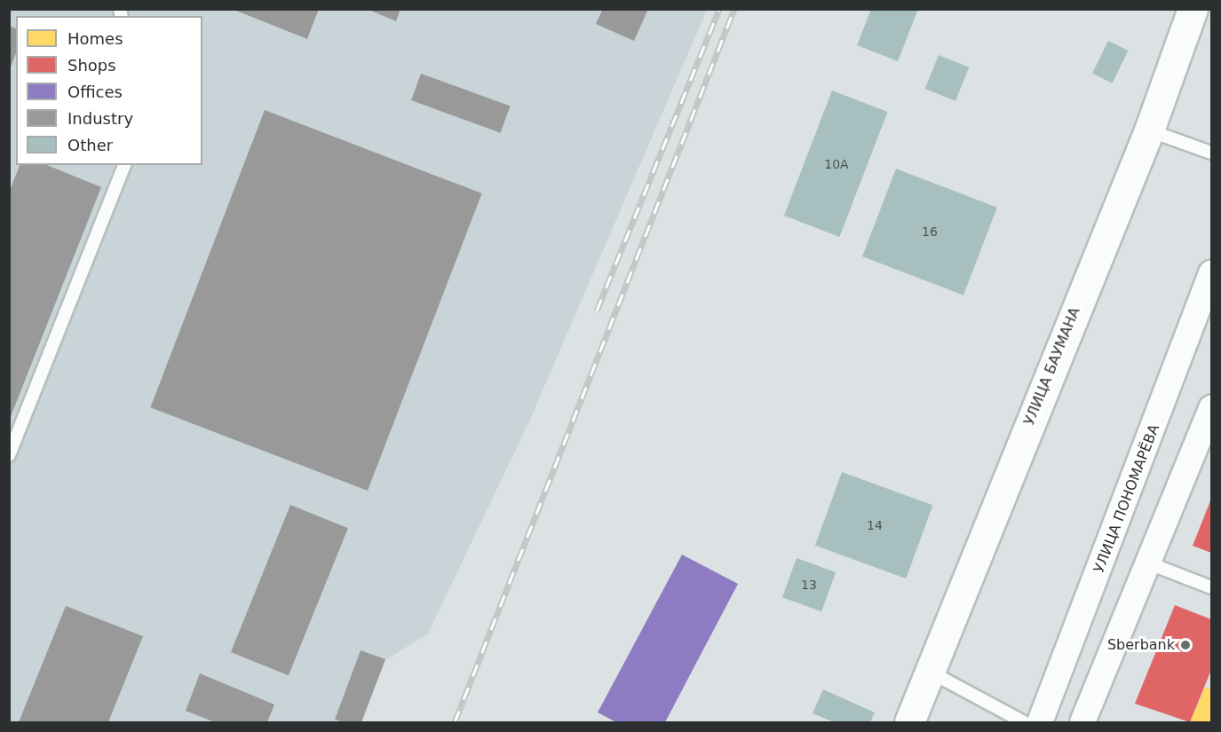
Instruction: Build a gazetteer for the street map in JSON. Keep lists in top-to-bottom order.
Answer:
{
  "streets": {
    "main road": ["УЛИЦА БАУМАНА"],
    "street": ["УЛИЦА ПОНОМАРЁВА"]
  },
  "places": ["Sberbank"],
  "house_numbers": [
    "10А",
    "16",
    "14",
    "13"
  ],
  "legend": [
    "Homes",
    "Shops",
    "Offices",
    "Industry",
    "Other"
  ]
}
